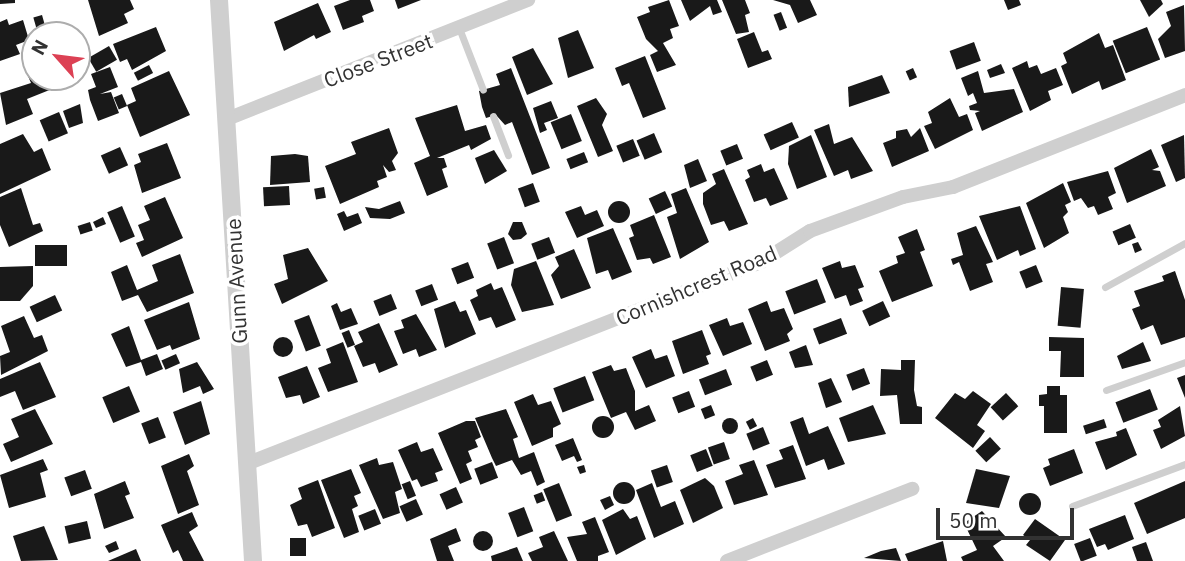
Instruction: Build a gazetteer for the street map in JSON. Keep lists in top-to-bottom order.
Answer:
{
  "streets": {
    "street": ["Close Street", "Gunn Avenue", "Cornishcrest Road"]
  },
  "crossings": [
    ["Close Street", "Gunn Avenue"],
    ["Gunn Avenue", "Cornishcrest Road"]
  ],
  "scale_bar": "50 m",
  "north": "top left"
}
